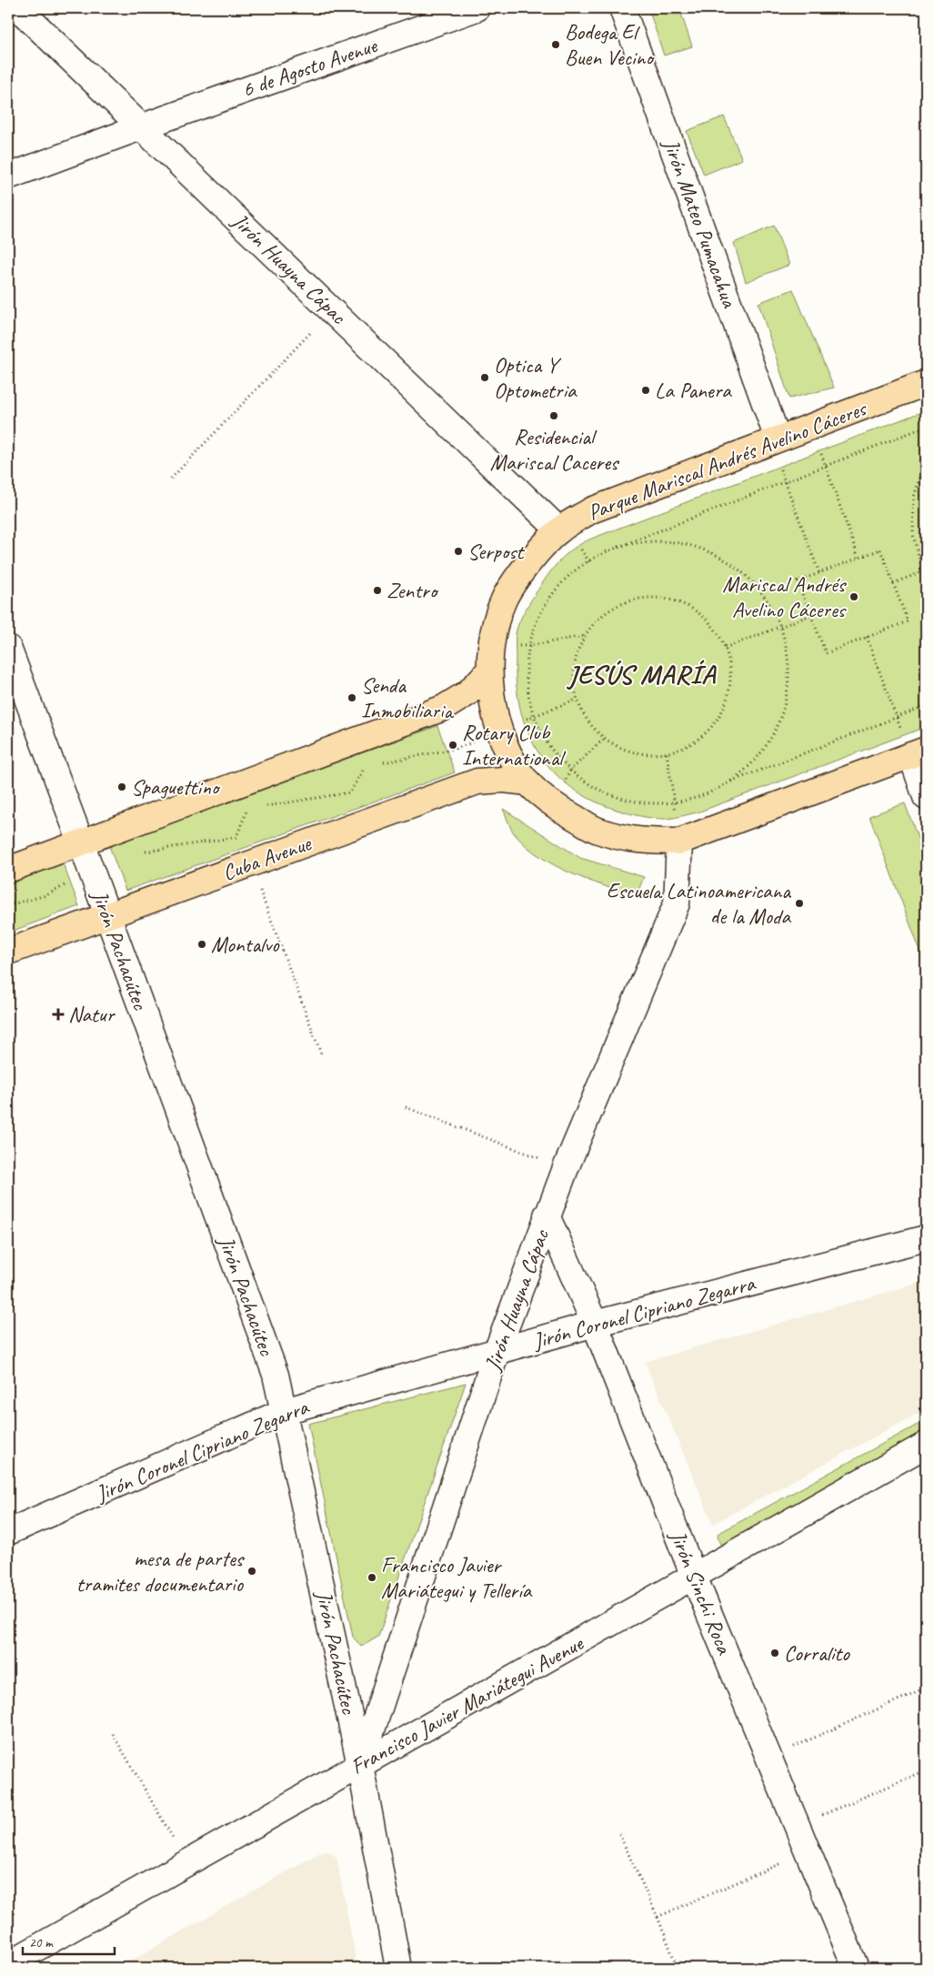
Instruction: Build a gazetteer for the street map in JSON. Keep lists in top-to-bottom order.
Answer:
{
  "streets": {
    "main road": ["Parque Mariscal Andrés Avelino Cáceres", "Cuba Avenue"],
    "street": [
      "6 de Agosto Avenue",
      "Jirón Mateo Pumacahua",
      "Jirón Huayna Cápac",
      "Jirón Pachacútec",
      "Jirón Coronel Cipriano Zegarra",
      "Jirón Sinchi Roca",
      "Francisco Javier Mariátegui Avenue"
    ]
  },
  "crossings": [
    ["6 de Agosto Avenue", "Jirón Huayna Cápac"],
    ["Jirón Mateo Pumacahua", "Parque Mariscal Andrés Avelino Cáceres"],
    ["Jirón Huayna Cápac", "Parque Mariscal Andrés Avelino Cáceres"],
    ["Jirón Huayna Cápac", "Jirón Pachacútec"],
    ["Jirón Huayna Cápac", "Jirón Coronel Cipriano Zegarra"],
    ["Jirón Huayna Cápac", "Jirón Sinchi Roca"],
    ["Jirón Huayna Cápac", "Francisco Javier Mariátegui Avenue"],
    ["Parque Mariscal Andrés Avelino Cáceres", "Cuba Avenue"],
    ["Cuba Avenue", "Jirón Pachacútec"],
    ["Jirón Pachacútec", "Jirón Coronel Cipriano Zegarra"],
    ["Jirón Pachacútec", "Francisco Javier Mariátegui Avenue"],
    ["Jirón Coronel Cipriano Zegarra", "Jirón Sinchi Roca"],
    ["Jirón Sinchi Roca", "Francisco Javier Mariátegui Avenue"]
  ],
  "districts": ["JESÚS MARÍA"],
  "places": {
    "other": [
      "Bodega El Buen Vecino",
      "Optica Y Optometria",
      "La Panera",
      "Residencial Mariscal Caceres",
      "Serpost",
      "Zentro",
      "Mariscal Andrés Avelino Cáceres",
      "Senda Inmobiliaria",
      "Rotary Club International",
      "Spaguettino",
      "Escuela Latinoamericana de la Moda",
      "Montalvo",
      "mesa de partes tramites documentario",
      "Francisco Javier Mariátegui y Tellería",
      "Corralito"
    ],
    "health": ["Natur"]
  },
  "scale_bar": "20 m"
}
